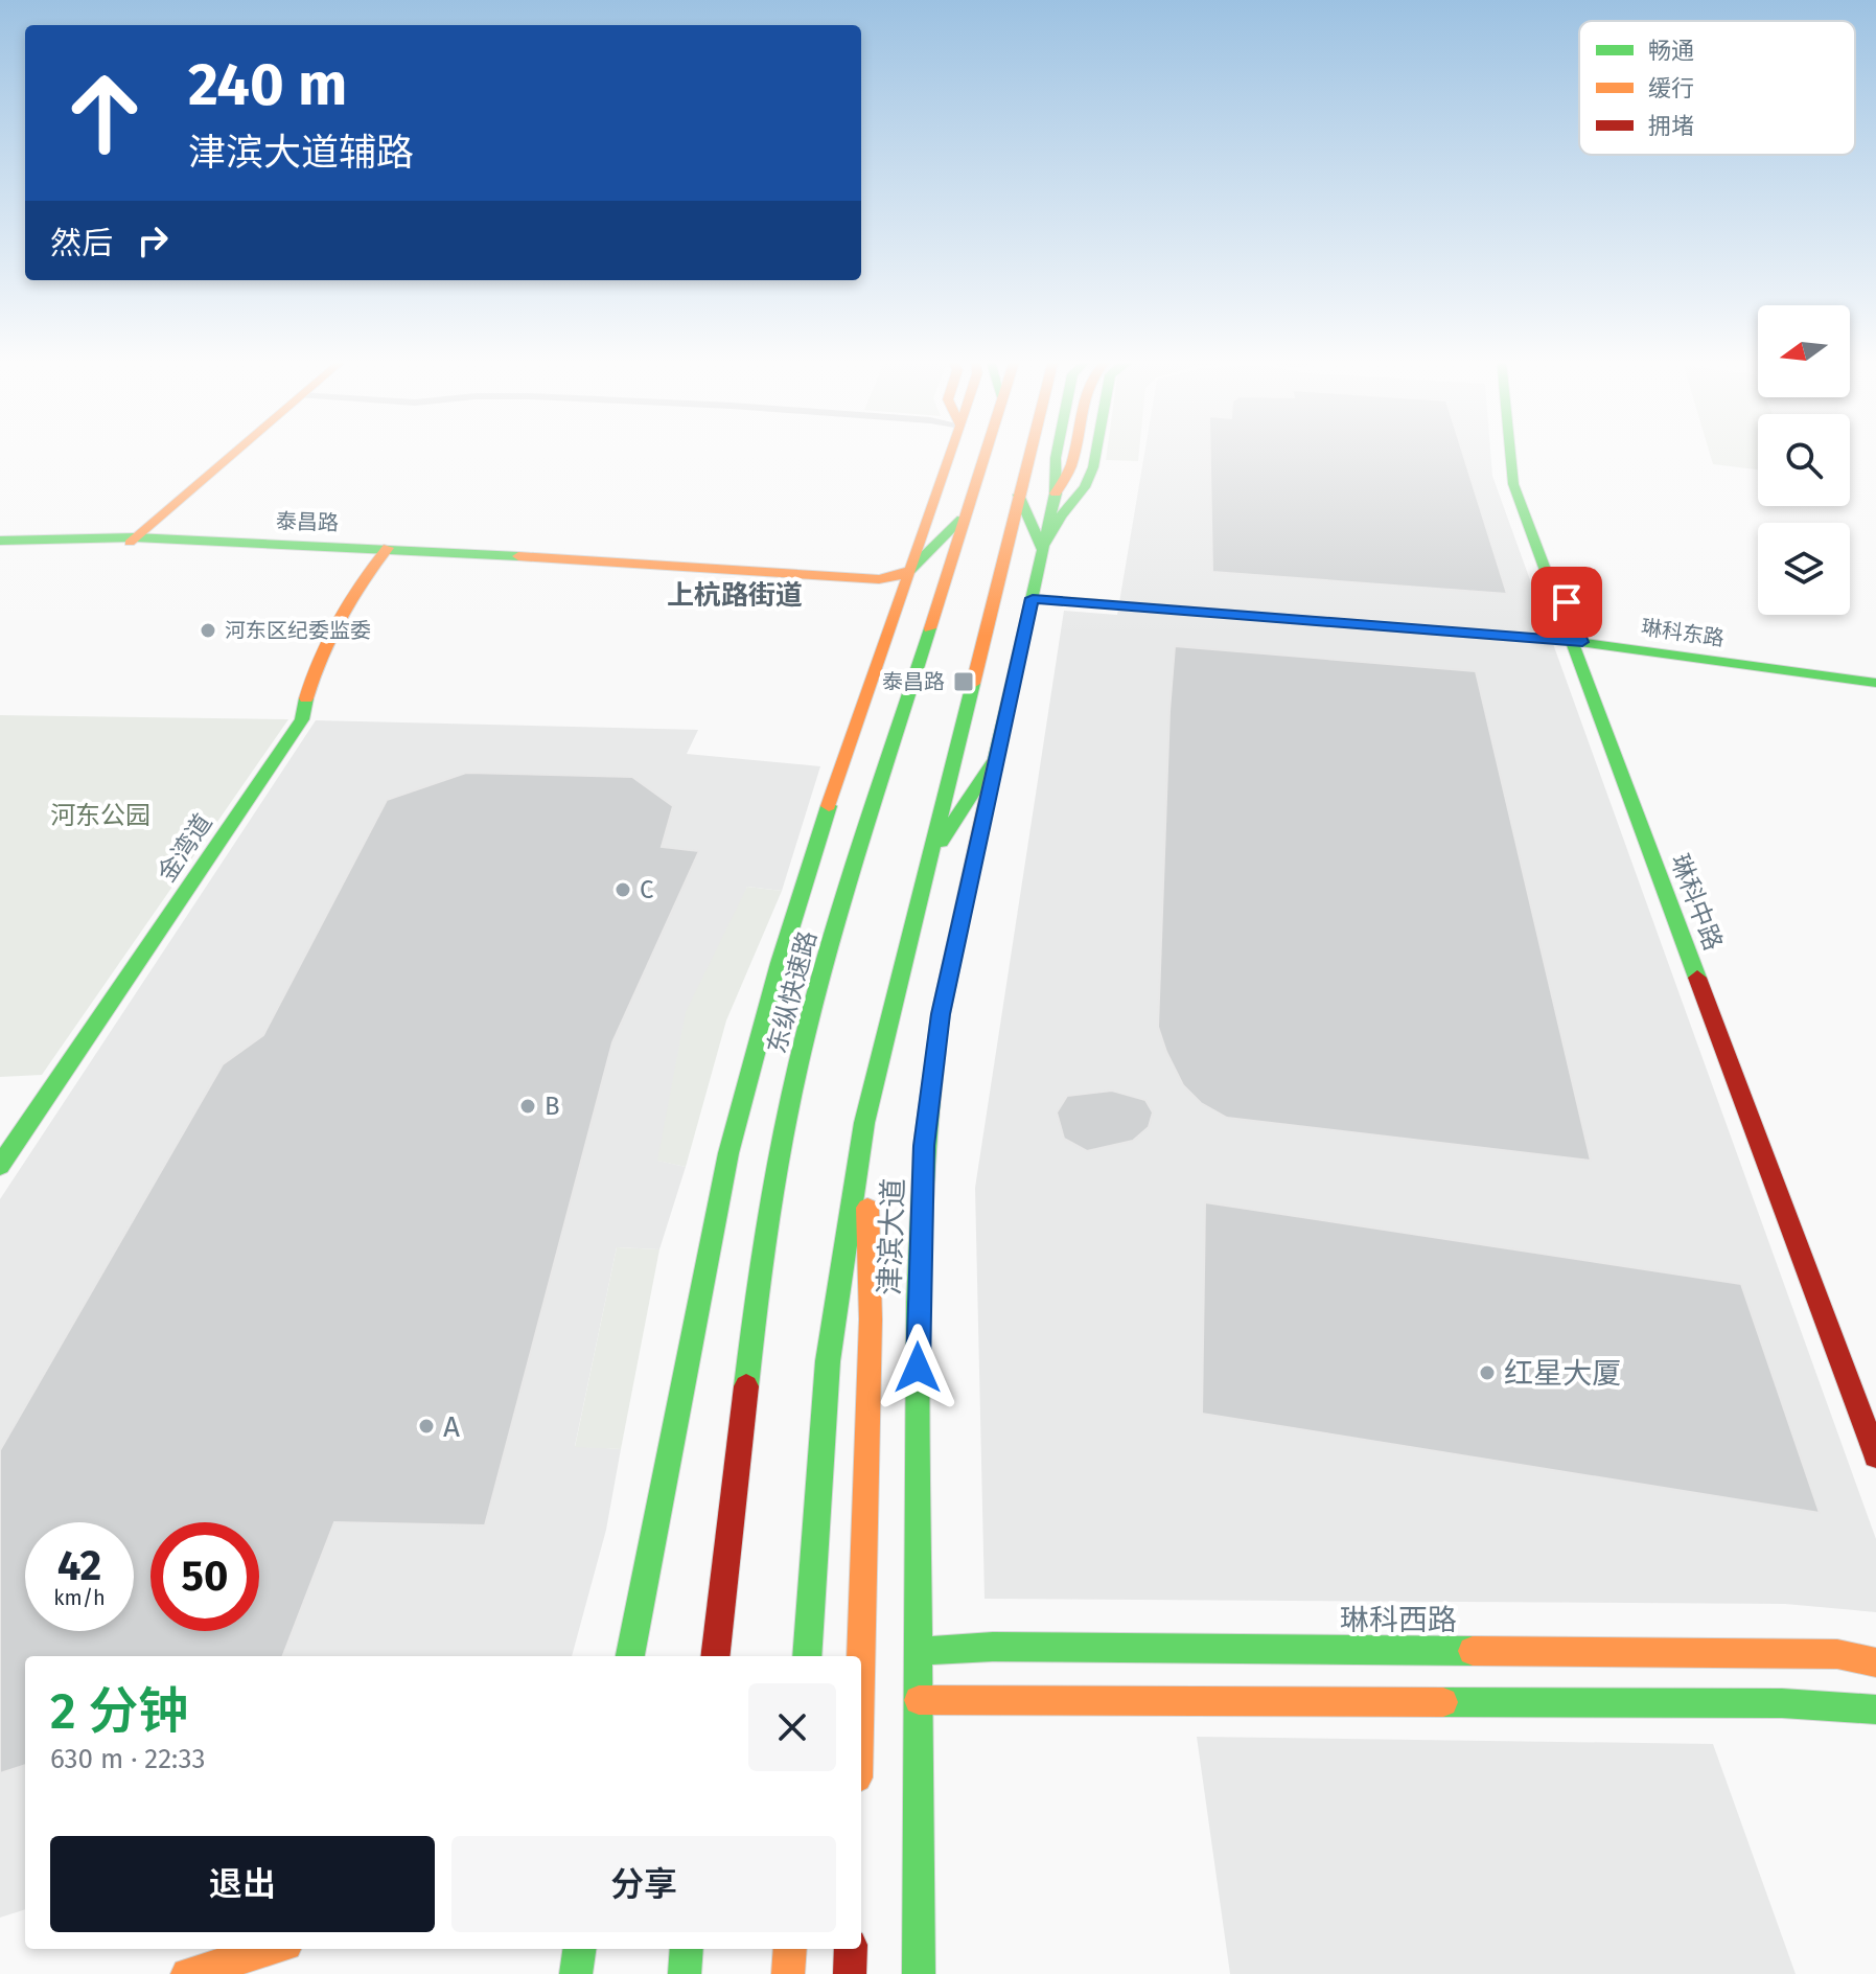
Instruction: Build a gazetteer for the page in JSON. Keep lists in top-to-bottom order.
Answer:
{
  "streets": {
    "main road": [
      "泰昌路",
      "琳科东路",
      "金湾道",
      "琳科中路",
      "东纵快速路",
      "津滨大道",
      "琳科西路"
    ]
  },
  "crossings": [
    ["泰昌路", "金湾道"],
    ["琳科东路", "琳科中路"],
    ["琳科东路", "津滨大道"],
    ["津滨大道", "琳科西路"]
  ],
  "districts": ["上杭路街道"],
  "parks": ["河东公园"],
  "places": {
    "other": [
      "河东区纪委监委",
      "C",
      "B",
      "红星大厦",
      "A"
    ],
    "transit": ["泰昌路"]
  },
  "legend": ["畅通", "缓行", "拥堵"],
  "north": "left",
  "page": {
    "turn": ["240 m", "津滨大道辅路"],
    "then": "然后",
    "speed": "42 km/h",
    "limit": "50",
    "heading": ["2 分钟", "630 m · 22:33"],
    "buttons": ["退出", "分享"]
  }
}
